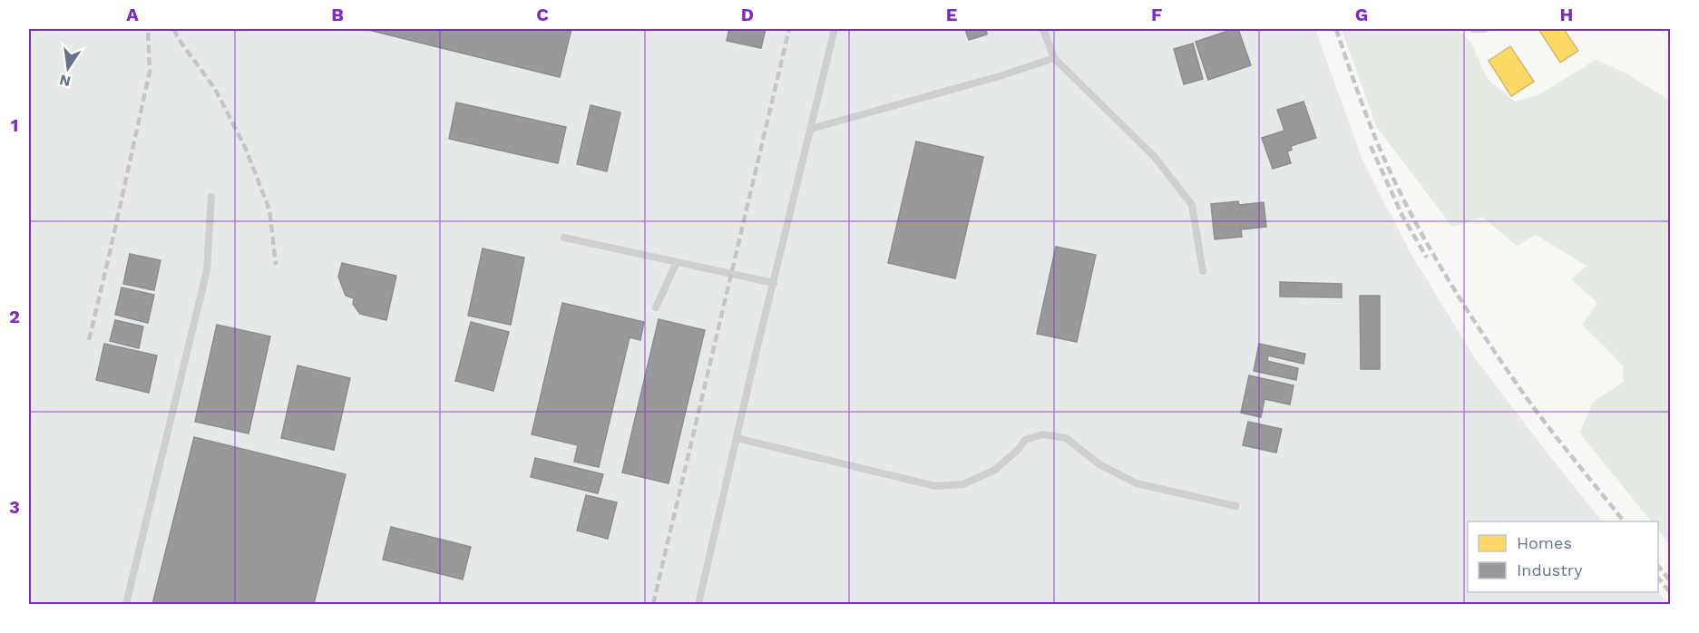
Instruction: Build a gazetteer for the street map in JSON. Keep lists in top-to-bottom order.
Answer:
{
  "legend": ["Homes", "Industry"],
  "north": "bottom",
  "grid": {
    "columns": [
      "A",
      "B",
      "C",
      "D",
      "E",
      "F",
      "G",
      "H"
    ],
    "rows": ["1", "2", "3"]
  }
}
